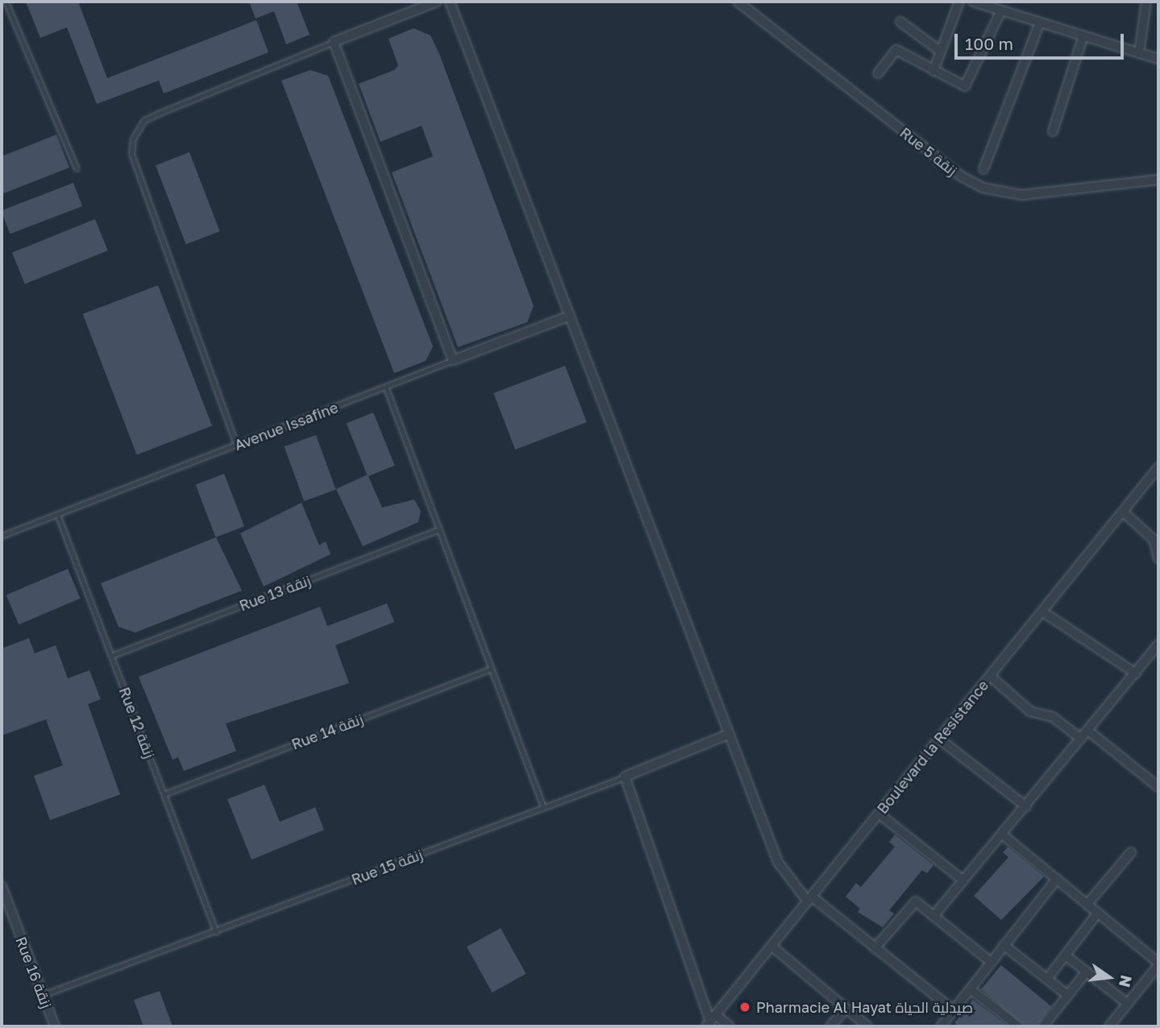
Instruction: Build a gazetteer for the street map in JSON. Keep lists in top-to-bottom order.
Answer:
{
  "streets": {
    "street": [
      "Rue 5 زنقة",
      "Avenue Issafine",
      "Boulevard la Resistance",
      "Rue 15 زنقة",
      "Rue 16 زنقة"
    ],
    "lane": ["Rue 13 زنقة", "Rue 12 زنقة", "Rue 14 زنقة"]
  },
  "crossings": [
    ["Avenue Issafine", "Rue 12 زنقة"],
    ["Rue 13 زنقة", "Rue 12 زنقة"],
    ["Rue 12 زنقة", "Rue 14 زنقة"],
    ["Rue 12 زنقة", "Rue 15 زنقة"],
    ["Rue 15 زنقة", "Rue 16 زنقة"]
  ],
  "places": ["Pharmacie Al Hayat صيدلية الحياة"],
  "scale_bar": "100 m",
  "north": "right"
}
